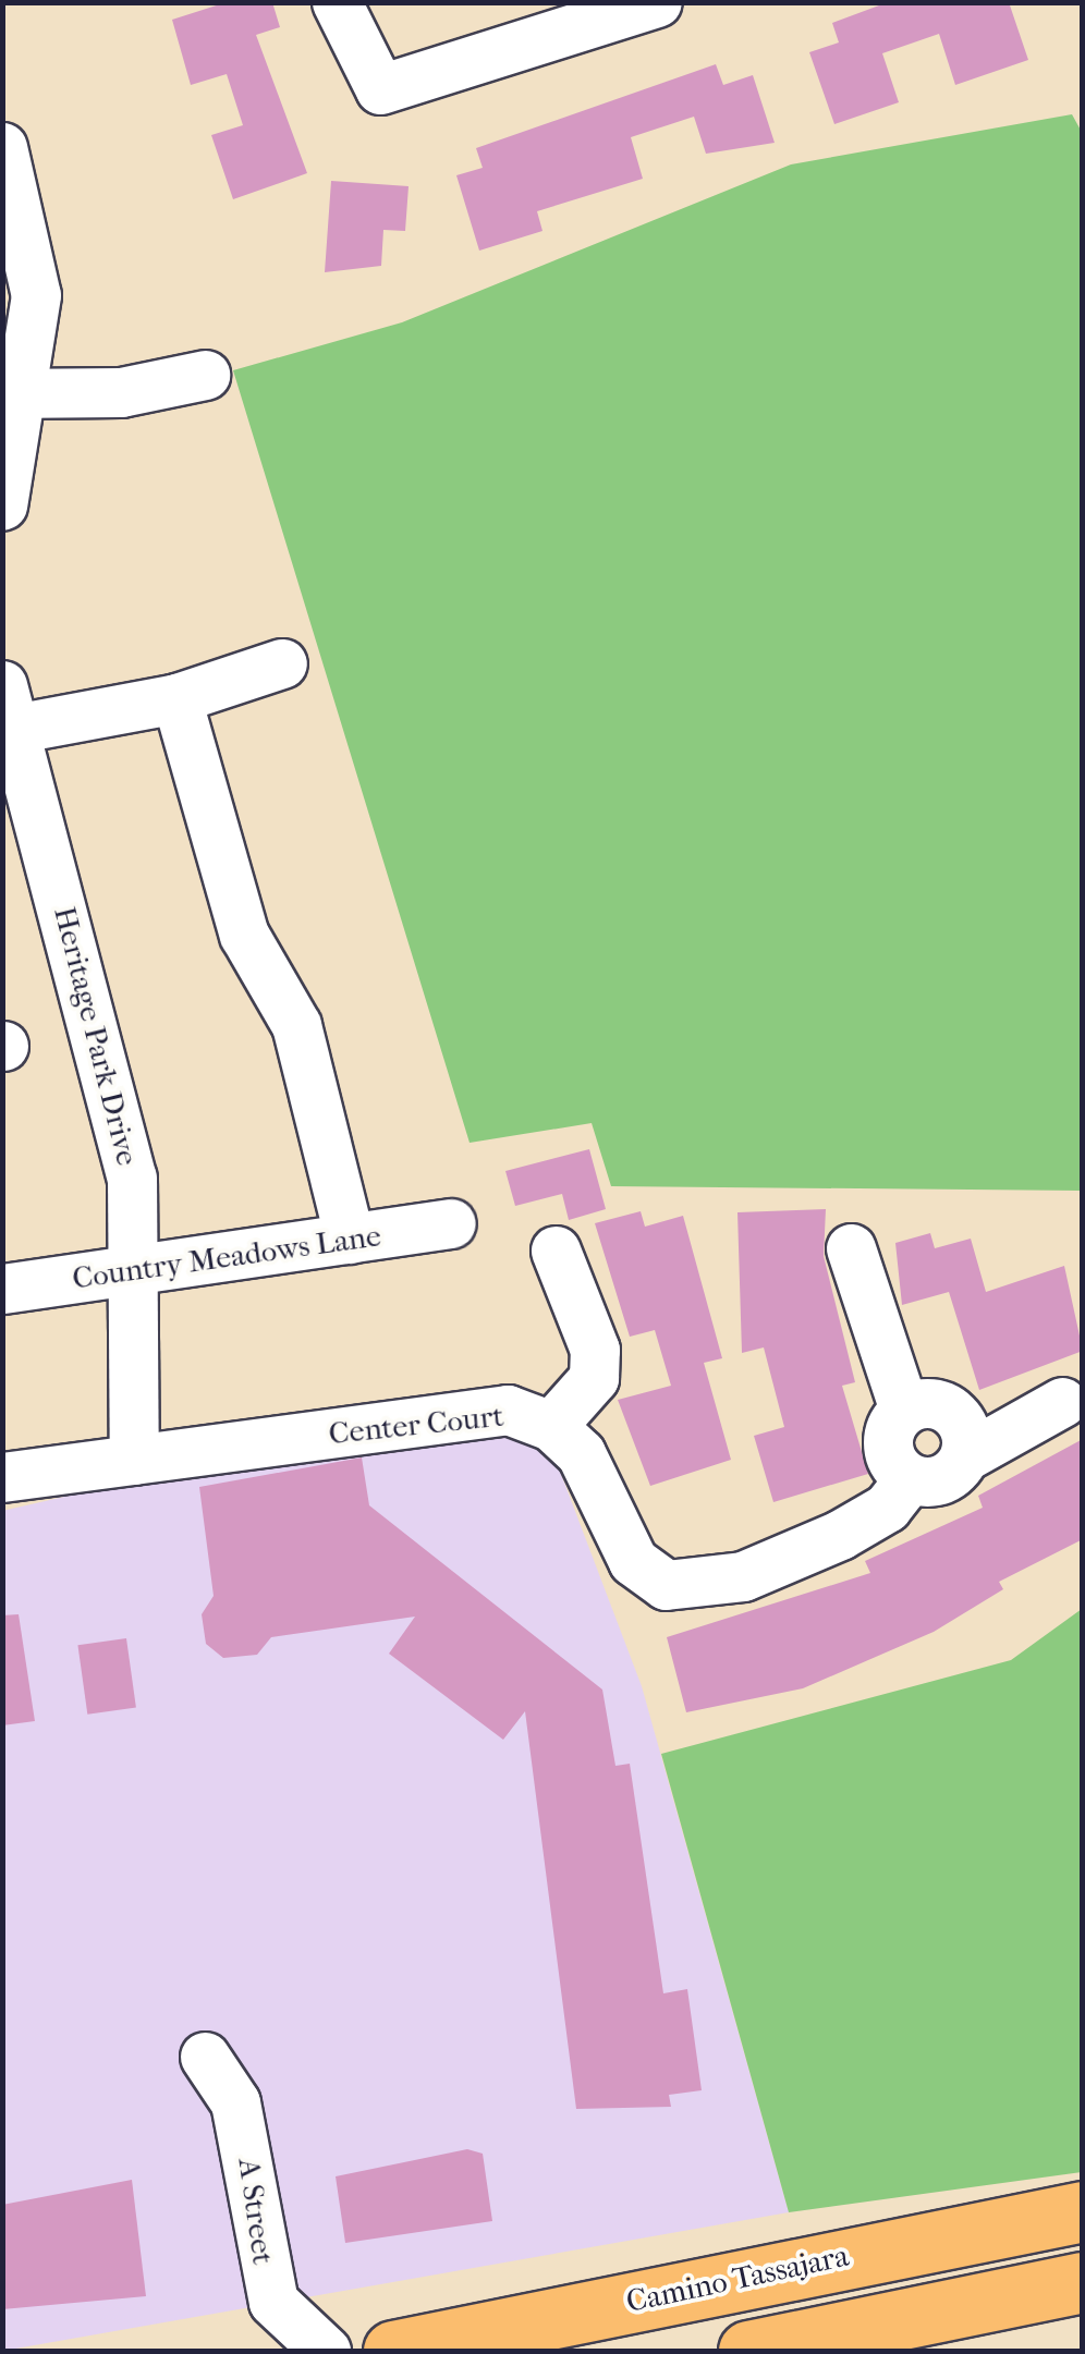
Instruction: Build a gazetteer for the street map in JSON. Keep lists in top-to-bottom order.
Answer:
{
  "streets": {
    "main road": ["Camino Tassajara"],
    "street": [
      "Heritage Park Drive",
      "Country Meadows Lane",
      "Center Court",
      "A Street"
    ]
  },
  "crossings": [
    ["Heritage Park Drive", "Country Meadows Lane"],
    ["Heritage Park Drive", "Center Court"]
  ]
}
